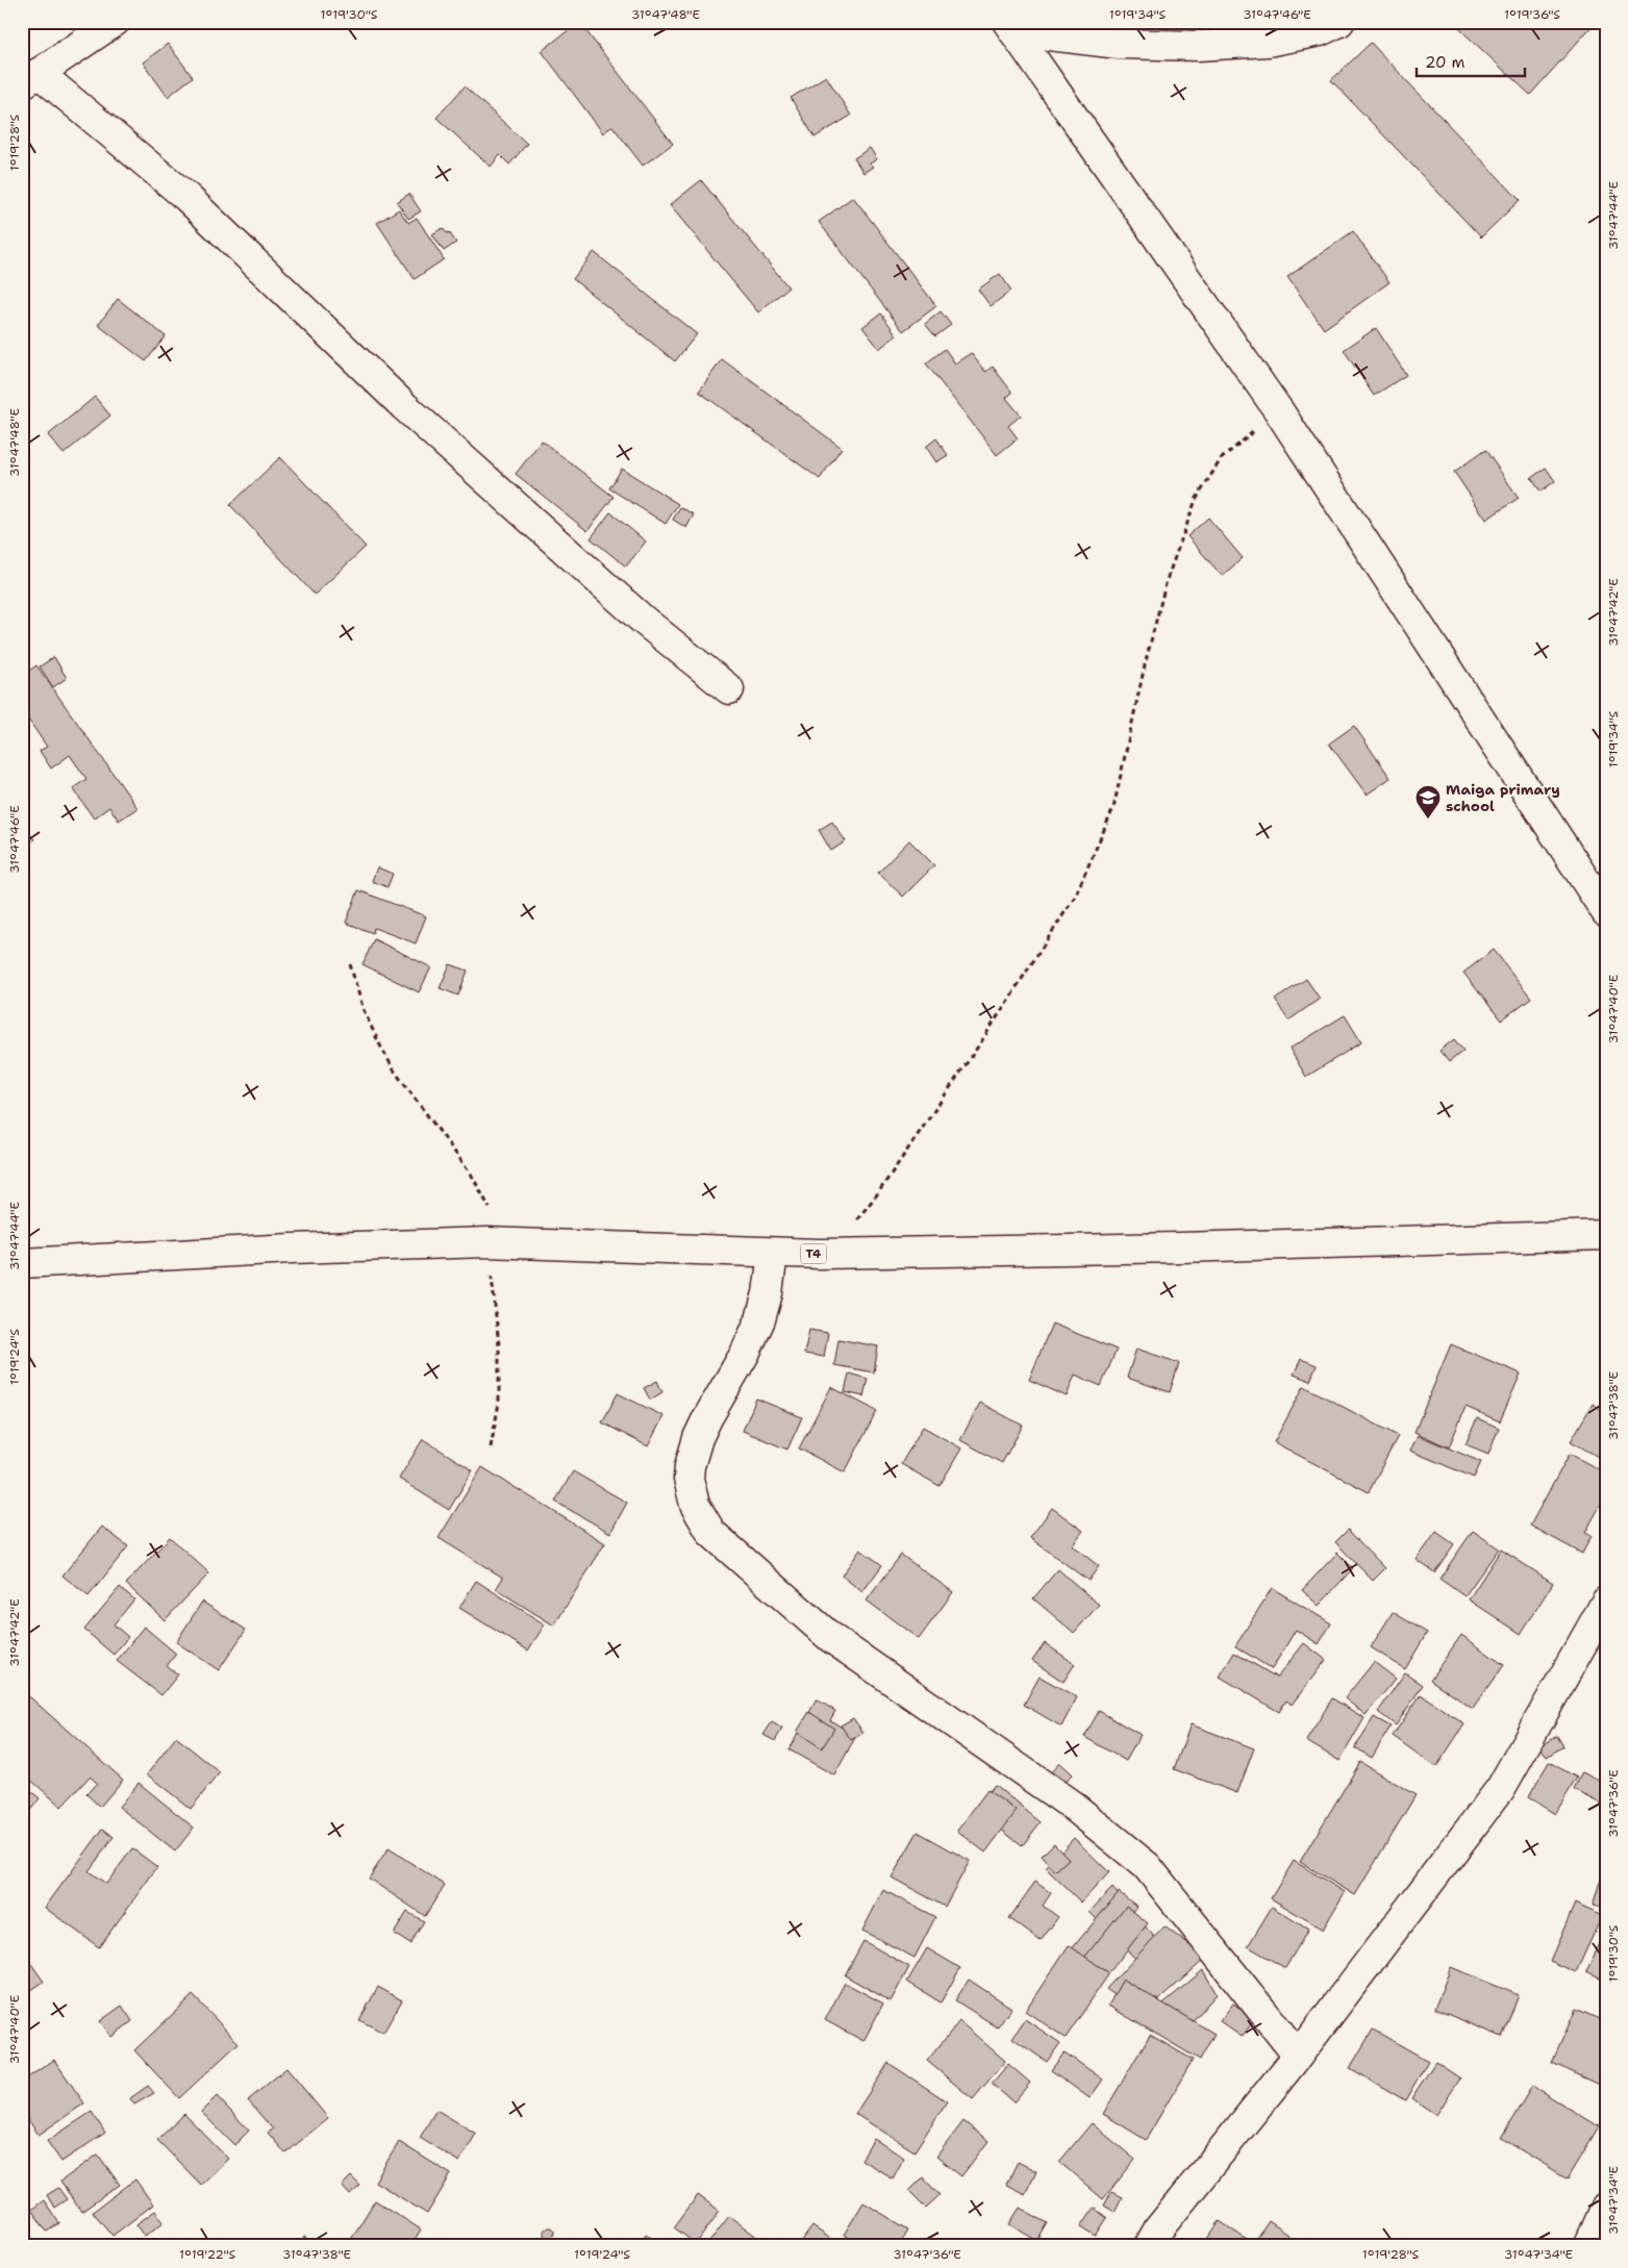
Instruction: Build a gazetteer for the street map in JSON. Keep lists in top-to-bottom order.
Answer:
{
  "streets": {
    "main road": ["T4"]
  },
  "places": {
    "school or university": ["Maiga primary school"]
  },
  "scale_bar": "20 m",
  "coordinates": [
    "1°19'30\"S",
    "31°47'48\"E",
    "1°19'34\"S",
    "31°47'46\"E",
    "1°19'36\"S",
    "1°19'28\"S",
    "31°47'44\"E",
    "31°47'42\"E",
    "31°47'40\"E",
    "1°19'24\"S",
    "31°47'38\"E",
    "31°47'36\"E",
    "31°47'34\"E",
    "1°19'22\"S"
  ]
}
